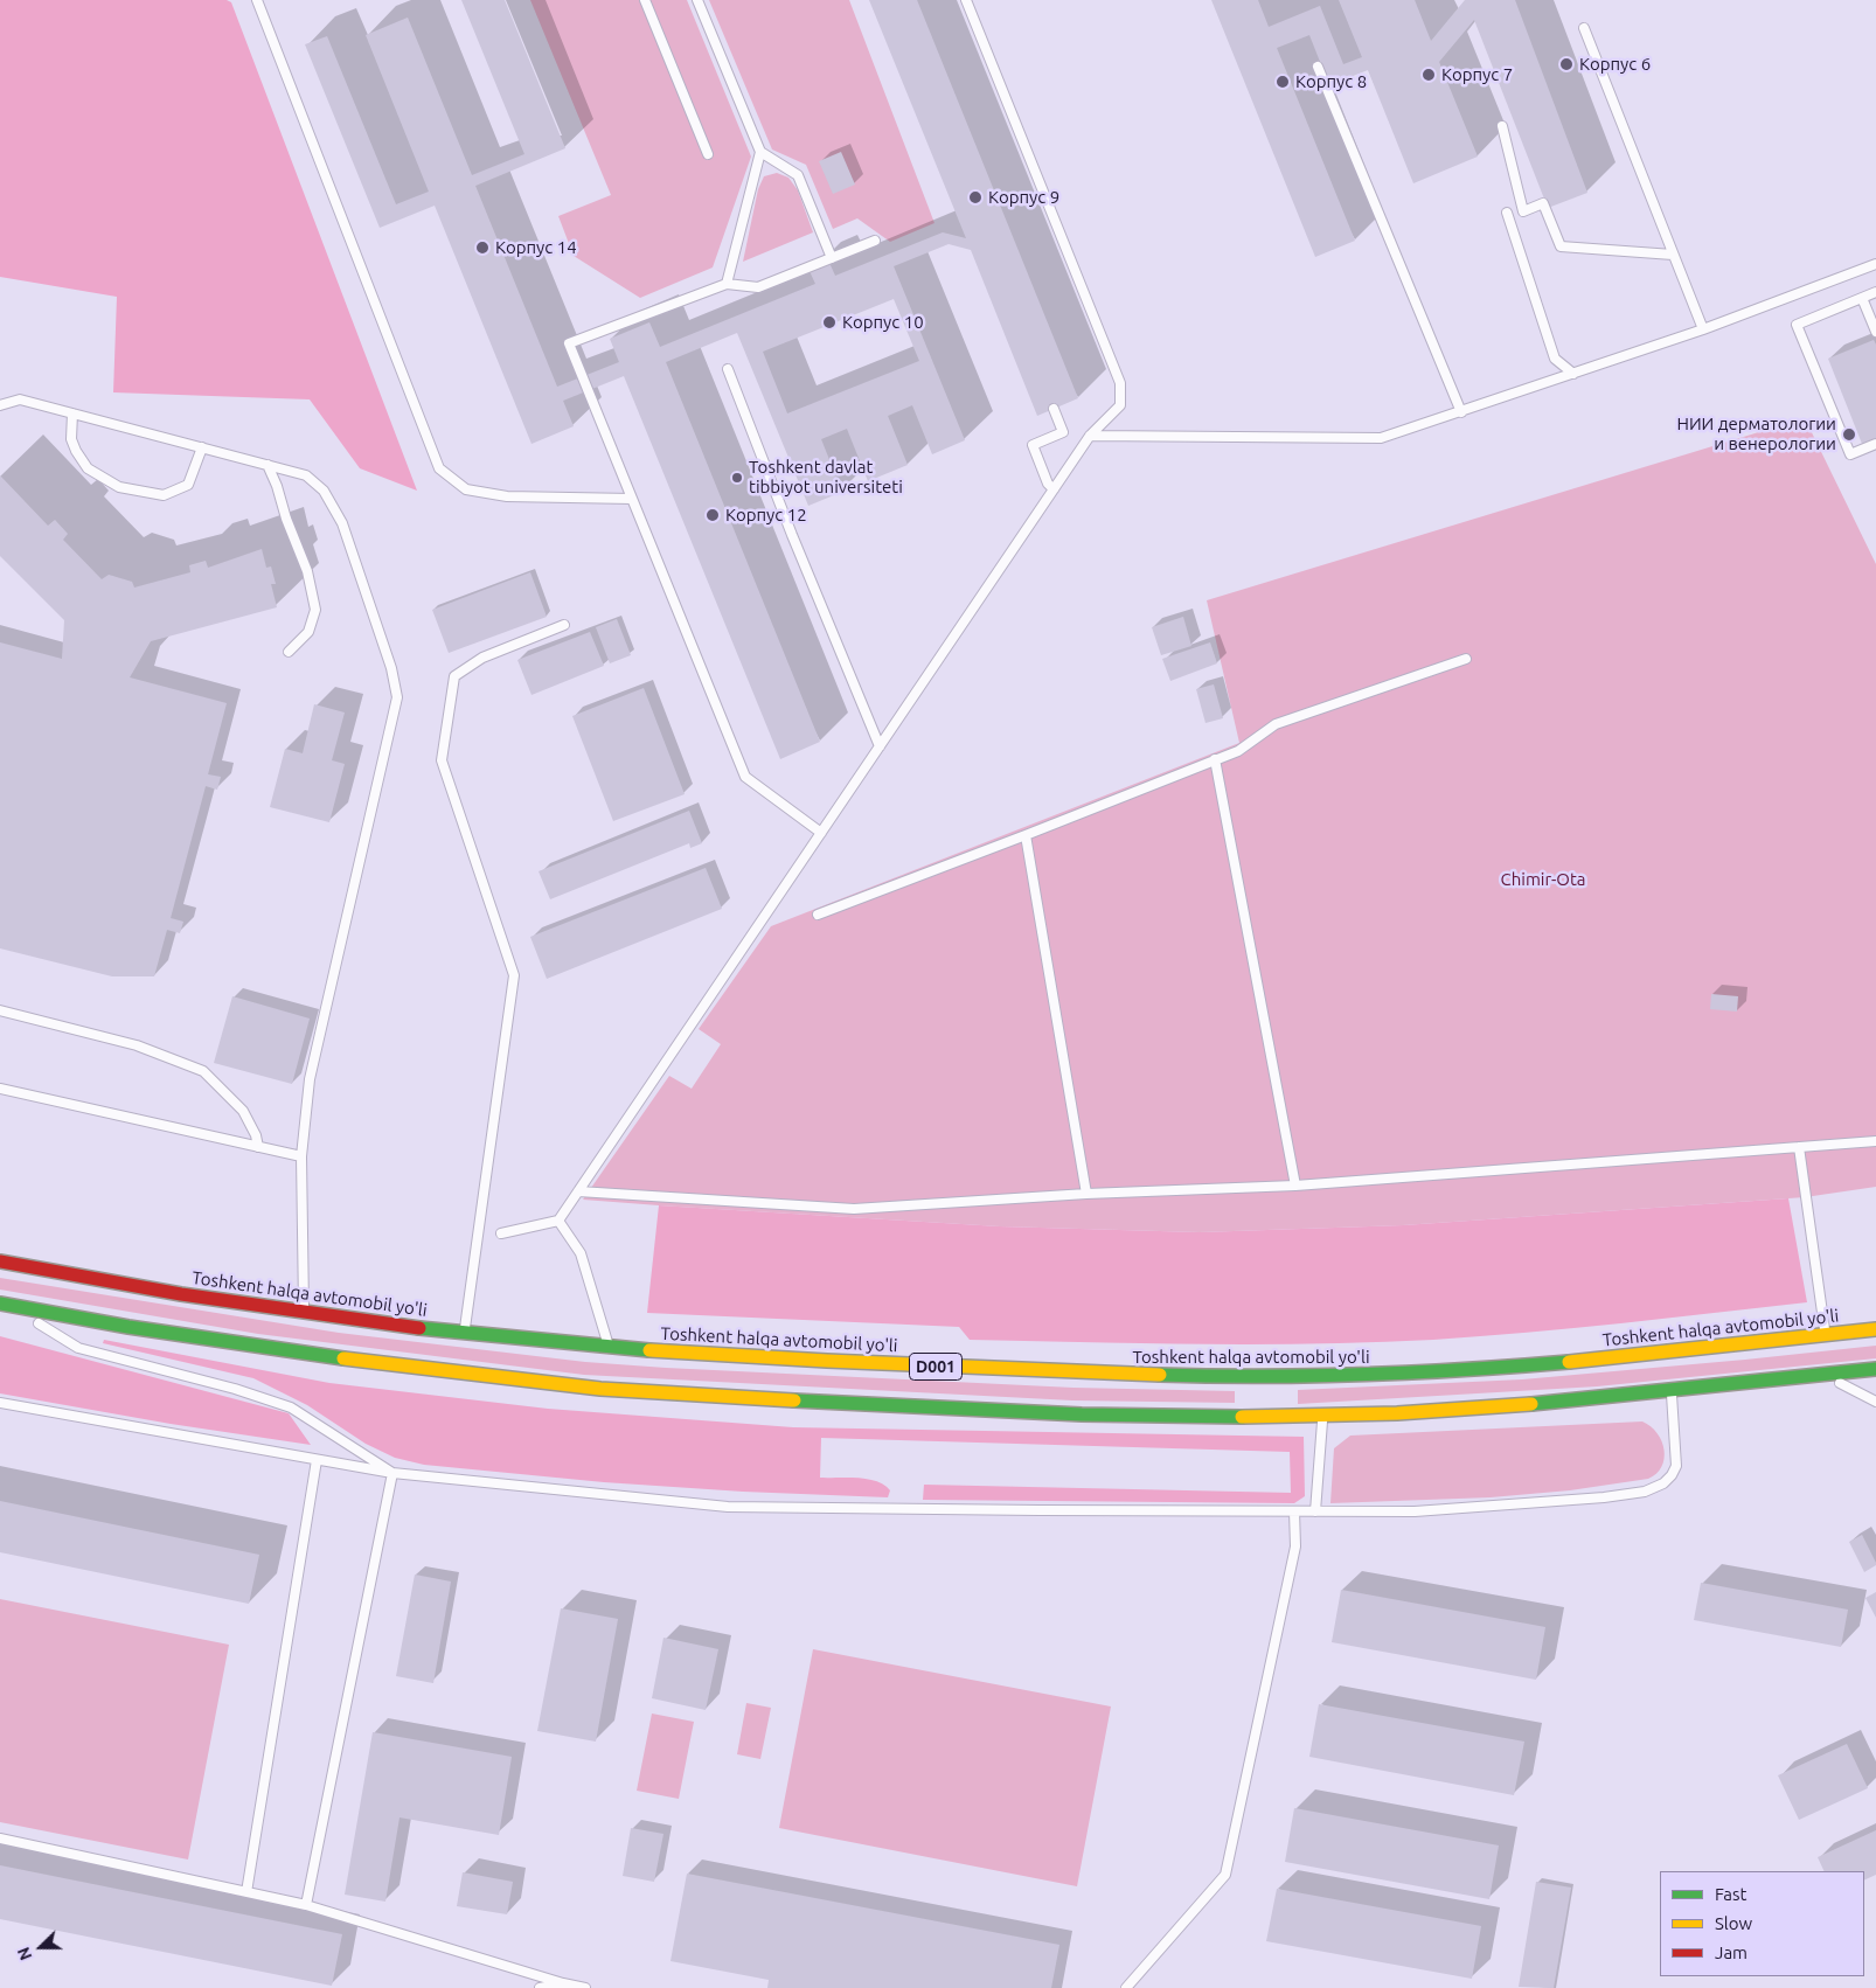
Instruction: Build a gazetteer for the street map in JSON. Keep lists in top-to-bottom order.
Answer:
{
  "streets": {
    "highway": ["Toshkent halqa avtomobil yo'li", "D001"]
  },
  "parks": ["Chimir-Ota"],
  "places": [
    "Корпус 6",
    "Корпус 7",
    "Корпус 8",
    "Корпус 9",
    "Корпус 14",
    "Корпус 10",
    "НИИ дерматологии и венерологии",
    "Toshkent davlat tibbiyot universiteti",
    "Корпус 12"
  ],
  "legend": ["Fast", "Slow", "Jam"],
  "north": "left"
}
